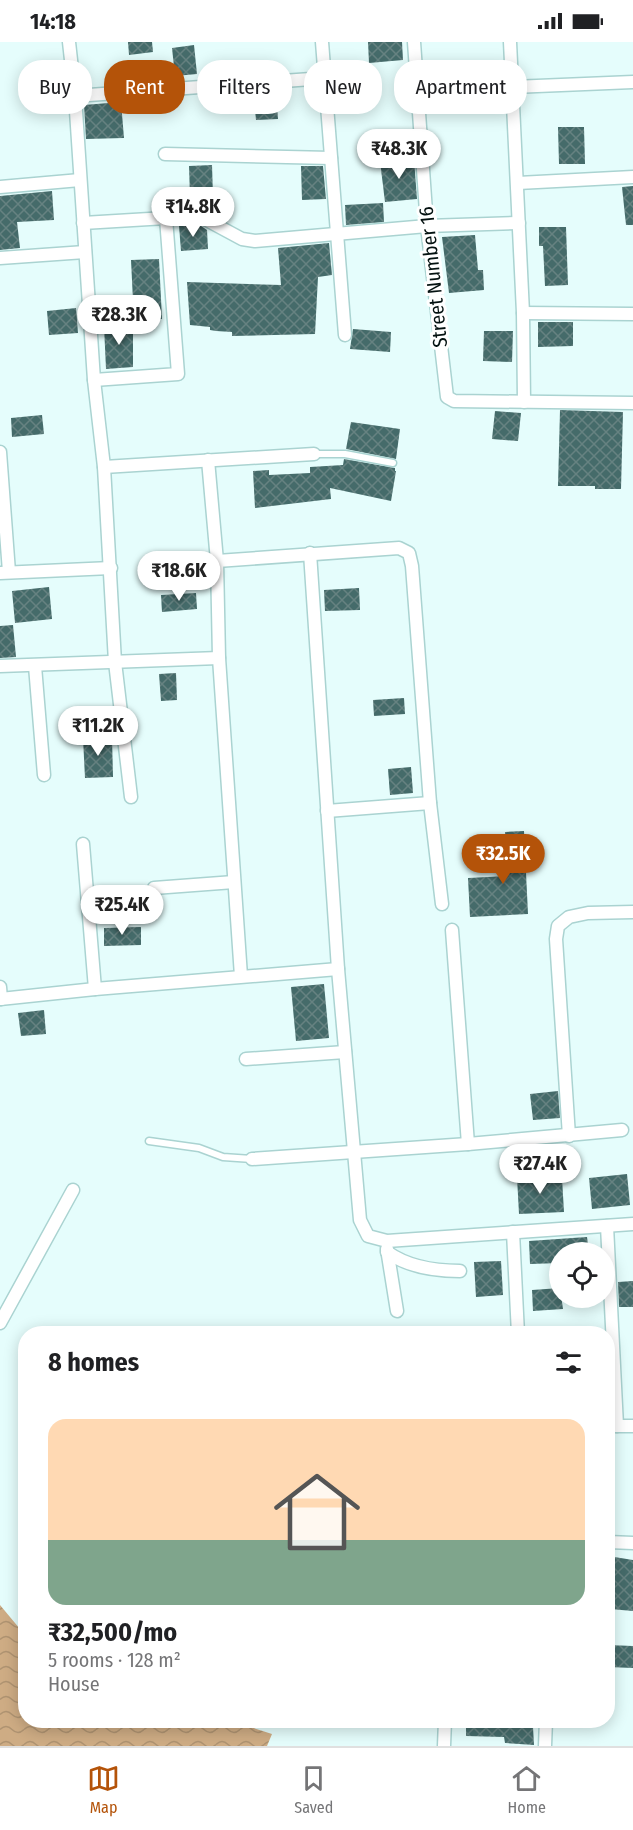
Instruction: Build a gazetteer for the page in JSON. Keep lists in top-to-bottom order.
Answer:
{
  "streets": {
    "street": ["Street Number 16"]
  },
  "page": {
    "status": "14:18",
    "chip": [
      "Buy",
      "Rent",
      "Filters",
      "New",
      "Apartment"
    ],
    "price": [
      "₹48.3K",
      "₹14.8K",
      "₹28.3K",
      "₹18.6K",
      "₹11.2K",
      "₹32.5K",
      "₹25.4K",
      "₹27.4K"
    ],
    "heading": "8 homes",
    "list": [
      {
        "name": "₹32,500/mo",
        "note": "5 rooms · 128 m² · House"
      }
    ],
    "tabs": ["Map", "Saved", "Home"]
  }
}
